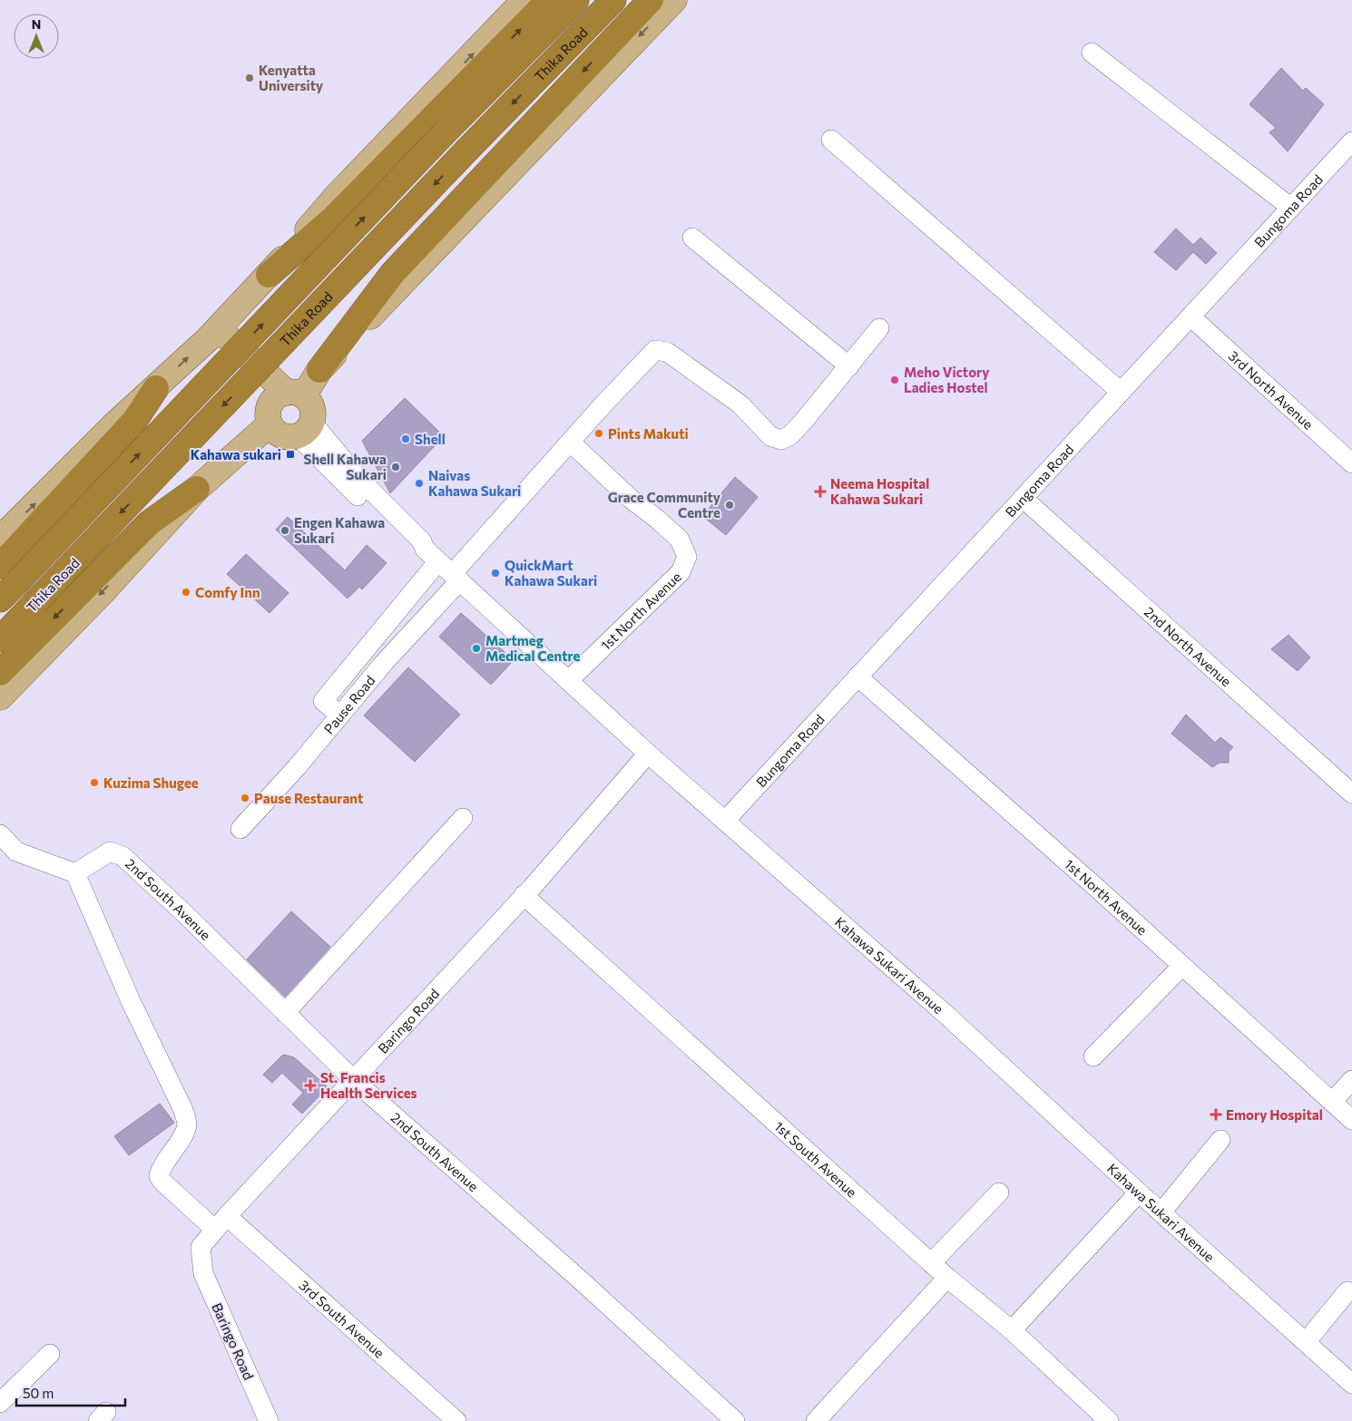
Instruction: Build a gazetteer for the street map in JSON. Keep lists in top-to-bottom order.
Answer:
{
  "streets": {
    "highway": ["Thika Road"],
    "street": [
      "Bungoma Road",
      "3rd North Avenue",
      "1st North Avenue",
      "2nd North Avenue",
      "Pause Road",
      "2nd South Avenue",
      "Kahawa Sukari Avenue",
      "Baringo Road",
      "1st South Avenue",
      "3rd South Avenue"
    ]
  },
  "crossings": [
    ["Bungoma Road", "3rd North Avenue"],
    ["Bungoma Road", "1st North Avenue"],
    ["Bungoma Road", "2nd North Avenue"],
    ["Bungoma Road", "Kahawa Sukari Avenue"],
    ["1st North Avenue", "Kahawa Sukari Avenue"],
    ["Pause Road", "Kahawa Sukari Avenue"],
    ["2nd South Avenue", "Baringo Road"],
    ["2nd South Avenue", "3rd South Avenue"],
    ["Kahawa Sukari Avenue", "Baringo Road"],
    ["Baringo Road", "1st South Avenue"],
    ["Baringo Road", "3rd South Avenue"]
  ],
  "places": {
    "other": [
      "Kenyatta University",
      "Meho Victory Ladies Hostel",
      "Pints Makuti",
      "Shell",
      "Shell Kahawa Sukari",
      "Naivas Kahawa Sukari",
      "Grace Community Centre",
      "Engen Kahawa Sukari",
      "QuickMart Kahawa Sukari",
      "Comfy Inn",
      "Martmeg Medical Centre",
      "Kuzima Shugee",
      "Pause Restaurant"
    ],
    "transit": ["Kahawa sukari"],
    "health": ["Neema Hospital Kahawa Sukari", "St. Francis Health Services", "Emory Hospital"]
  },
  "scale_bar": "50 m",
  "north": "top"
}
